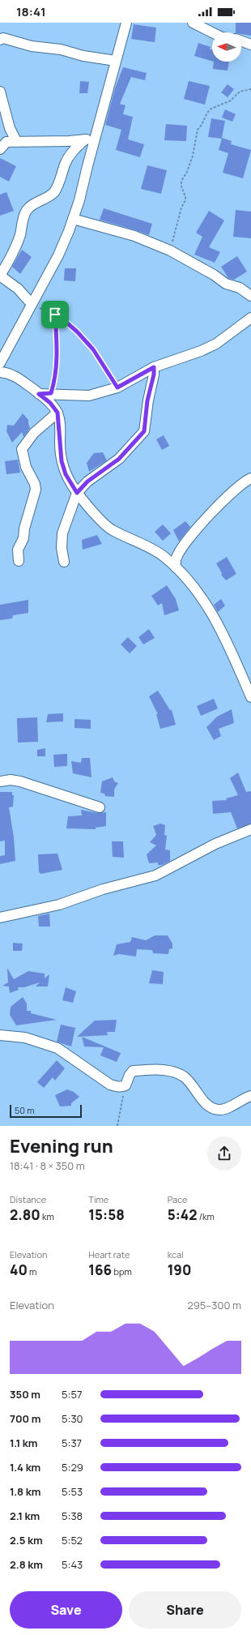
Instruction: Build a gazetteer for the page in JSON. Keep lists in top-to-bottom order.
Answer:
{
  "scale_bar": "50 m",
  "north": "left",
  "page": {
    "status": "18:41",
    "scale": "50 m",
    "heading": ["Evening run", "18:41 · 8 × 350 m"],
    "stats": [
      ["Distance", "2.80 km"],
      ["Time", "15:58"],
      ["Pace", "5:42 /km"],
      ["Elevation", "40 m"],
      ["Heart rate", "166 bpm"],
      ["kcal", "190"]
    ],
    "chart": ["Elevation", "295–300 m"],
    "list": [
      {
        "name": "350 m",
        "note": "5:57"
      },
      {
        "name": "700 m",
        "note": "5:30"
      },
      {
        "name": "1.1 km",
        "note": "5:37"
      },
      {
        "name": "1.4 km",
        "note": "5:29"
      },
      {
        "name": "1.8 km",
        "note": "5:53"
      },
      {
        "name": "2.1 km",
        "note": "5:38"
      },
      {
        "name": "2.5 km",
        "note": "5:52"
      },
      {
        "name": "2.8 km",
        "note": "5:43"
      }
    ],
    "buttons": ["Save", "Share"]
  }
}
